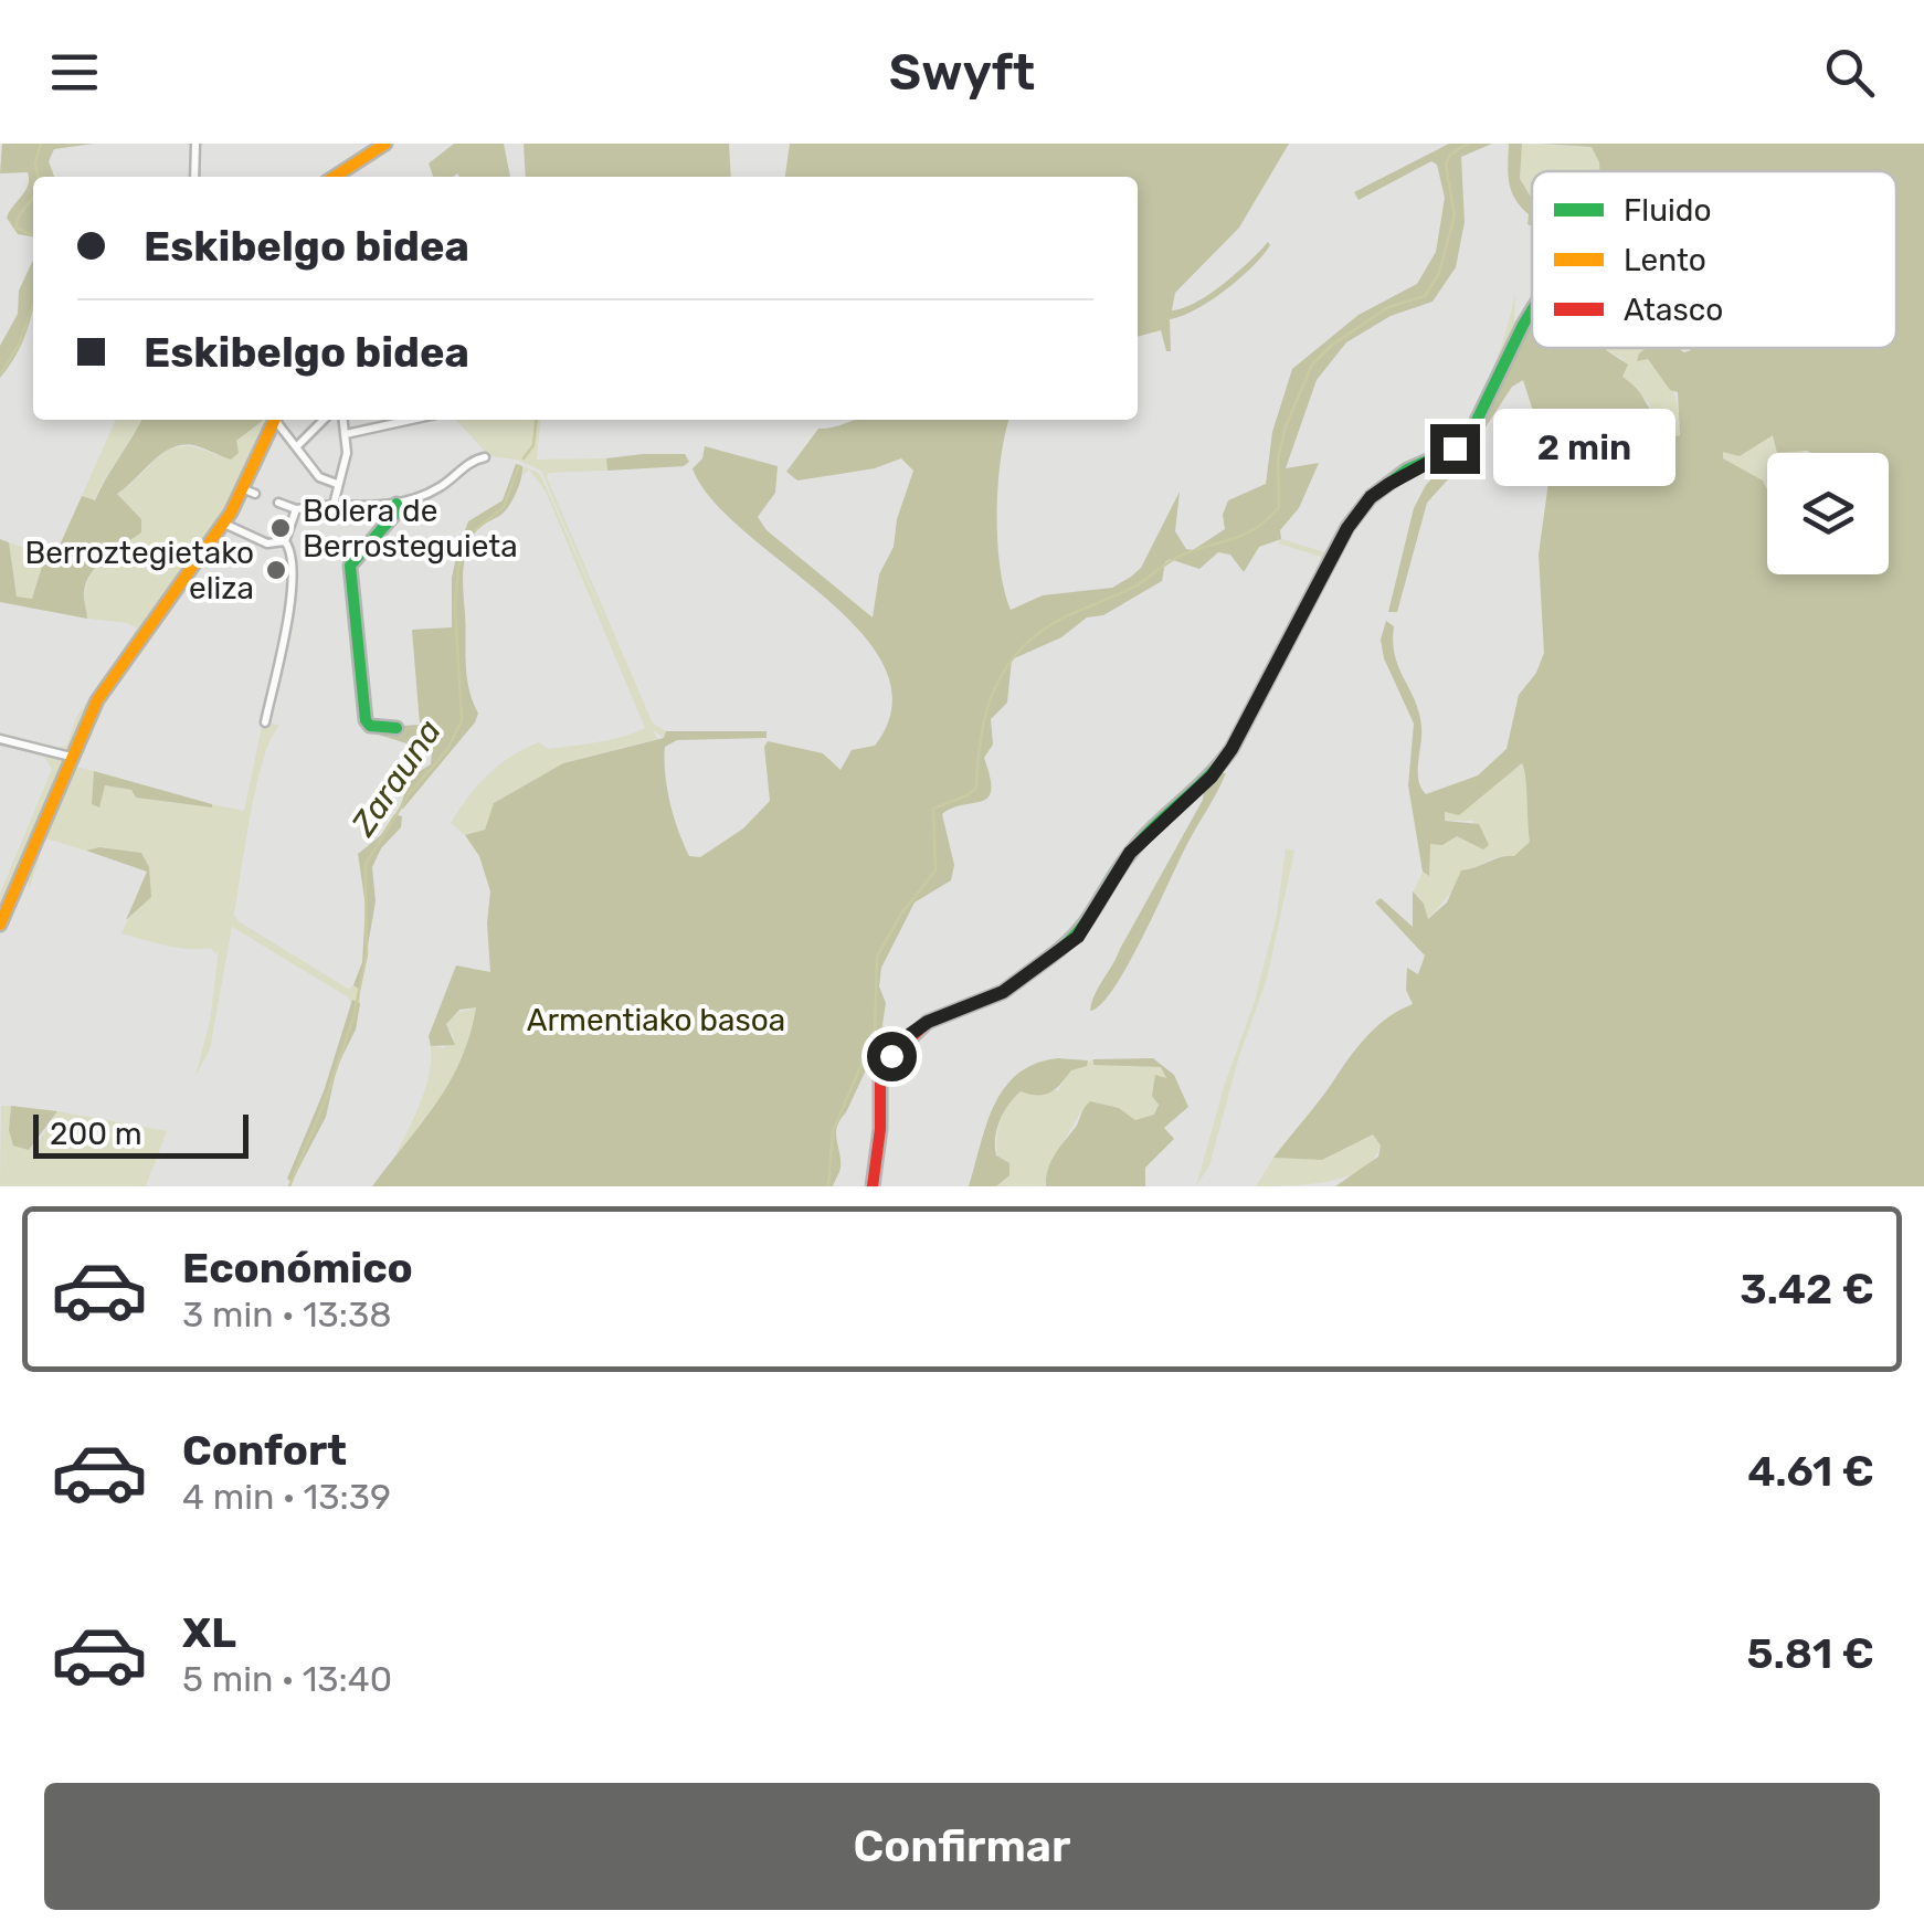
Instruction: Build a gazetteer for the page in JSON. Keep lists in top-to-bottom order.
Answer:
{
  "water": ["Zarauna"],
  "parks": ["Armentiako basoa"],
  "places": ["Bolera de Berrosteguieta", "Berroztegietako eliza"],
  "legend": ["Fluido", "Lento", "Atasco"],
  "scale_bar": "200 m",
  "page": {
    "header": "Swyft",
    "banner": ["Eskibelgo bidea", "Eskibelgo bidea"],
    "bubble": "2 min",
    "scale": "200 m",
    "list": [
      {
        "name": "Económico",
        "note": "3 min · 13:38",
        "value": "3.42 €"
      },
      {
        "name": "Confort",
        "note": "4 min · 13:39",
        "value": "4.61 €"
      },
      {
        "name": "XL",
        "note": "5 min · 13:40",
        "value": "5.81 €"
      }
    ],
    "buttons": "Confirmar"
  }
}
